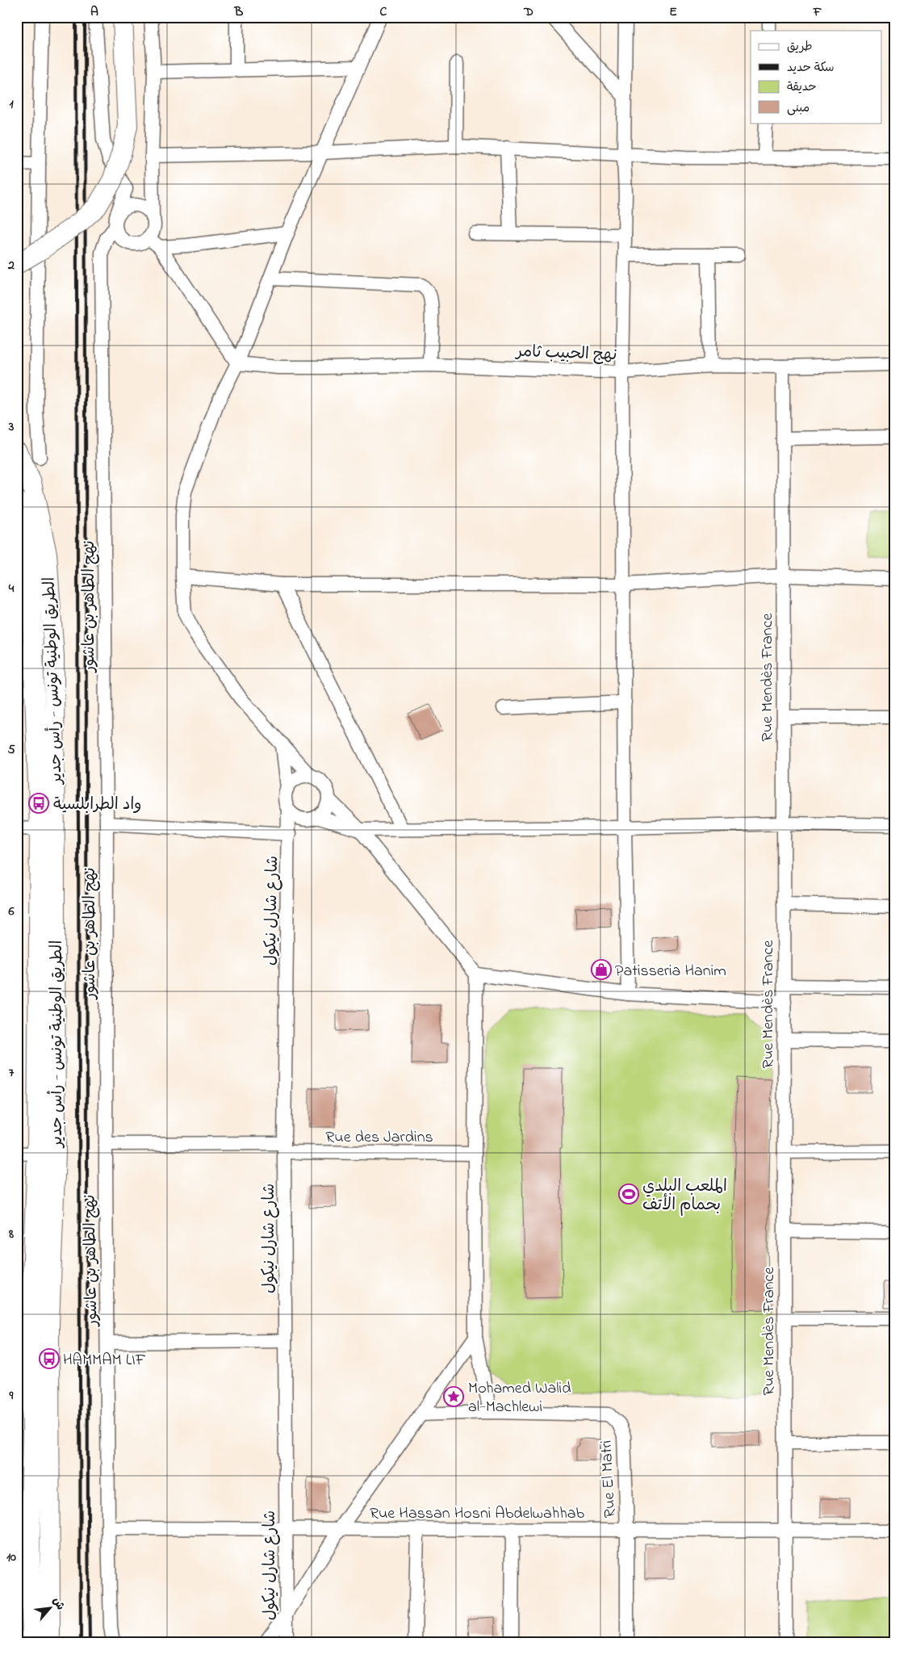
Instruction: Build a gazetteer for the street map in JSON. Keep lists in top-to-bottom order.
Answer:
{
  "streets": {
    "highway": ["الطريق الوطنية تونس - رأس جدير"],
    "street": [
      "نهج الحبيب ثامر",
      "نهج الطاهر بن عاشور",
      "Rue Mendès France",
      "شارع شارل نيكول",
      "Rue des Jardins",
      "Rue El Matri",
      "Rue Hassan Hosni Abdelwahhab"
    ]
  },
  "crossings": [
    ["نهج الحبيب ثامر", "Rue Mendès France"],
    ["نهج الطاهر بن عاشور", "Rue des Jardins"],
    ["نهج الطاهر بن عاشور", "Rue Hassan Hosni Abdelwahhab"],
    ["Rue Mendès France", "Rue Hassan Hosni Abdelwahhab"],
    ["شارع شارل نيكول", "Rue des Jardins"],
    ["شارع شارل نيكول", "Rue Hassan Hosni Abdelwahhab"],
    ["Rue El Matri", "Rue Hassan Hosni Abdelwahhab"]
  ],
  "places": {
    "bus stop": ["واد الطرابلسية", "HAMMAM LIF"],
    "shop": ["Patisseria Hanim"],
    "sports": ["الملعب البلدي بحمام الأتف"],
    "place": ["Mohamed Walid al-Machlewi"]
  },
  "legend": [
    "طريق",
    "سكة حديد",
    "حديقة",
    "مبنى"
  ],
  "north": "top right",
  "grid": {
    "columns": [
      "A",
      "B",
      "C",
      "D",
      "E",
      "F"
    ],
    "rows": [
      "1",
      "2",
      "3",
      "4",
      "5",
      "6",
      "7",
      "8",
      "9",
      "10"
    ]
  }
}
